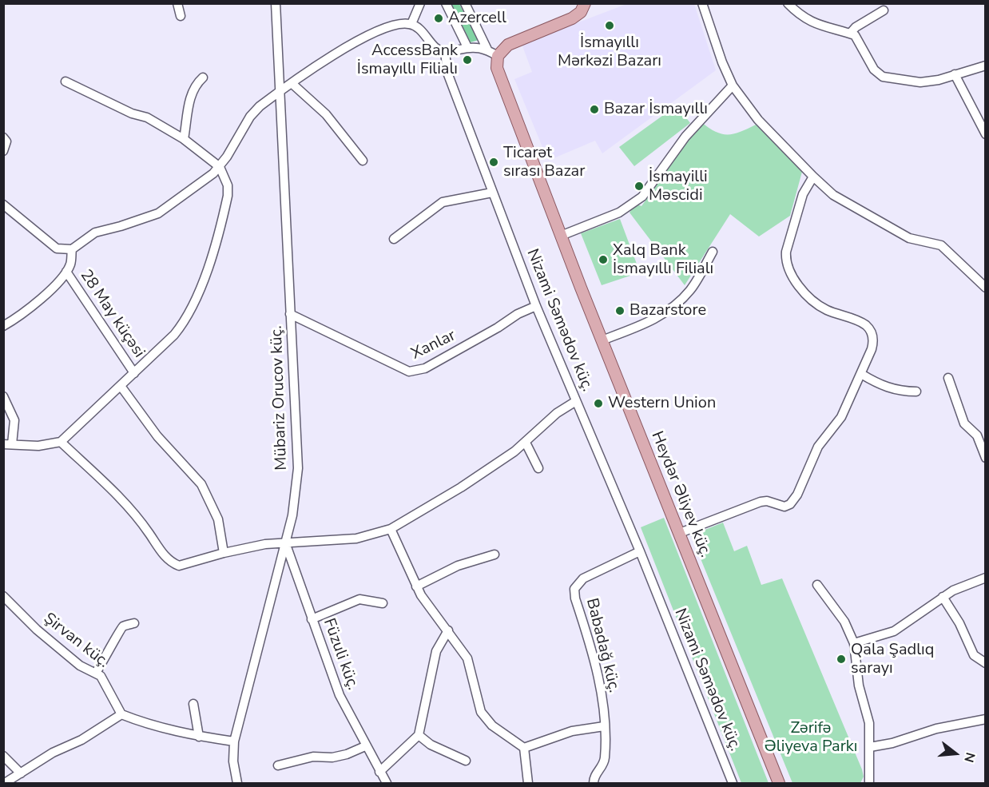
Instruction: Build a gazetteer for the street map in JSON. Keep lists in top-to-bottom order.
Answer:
{
  "streets": {
    "main road": ["Heydər Əliyev küç."],
    "street": [
      "28 May küçəsi",
      "Nizami Səmədov küç.",
      "Xanlar",
      "Mübariz Orucov küç.",
      "Şirvan küç.",
      "Babadağ küç.",
      "Füzuli küç."
    ]
  },
  "crossings": [
    ["Nizami Səmədov küç.", "Xanlar"],
    ["Nizami Səmədov küç.", "Babadağ küç."],
    ["Xanlar", "Mübariz Orucov küç."],
    ["Mübariz Orucov küç.", "Füzuli küç."]
  ],
  "parks": ["Zərifə Əliyeva Parkı"],
  "places": [
    "Azercell",
    "İsmayıllı Mərkəzi Bazarı",
    "AccessBank İsmayıllı Filialı",
    "Bazar İsmayıllı",
    "Ticarət sırası Bazar",
    "İsmayilli Məscidi",
    "Xalq Bank İsmayıllı Filialı",
    "Bazarstore",
    "Western Union",
    "Qala Şadlıq sarayı"
  ],
  "north": "right"
}
